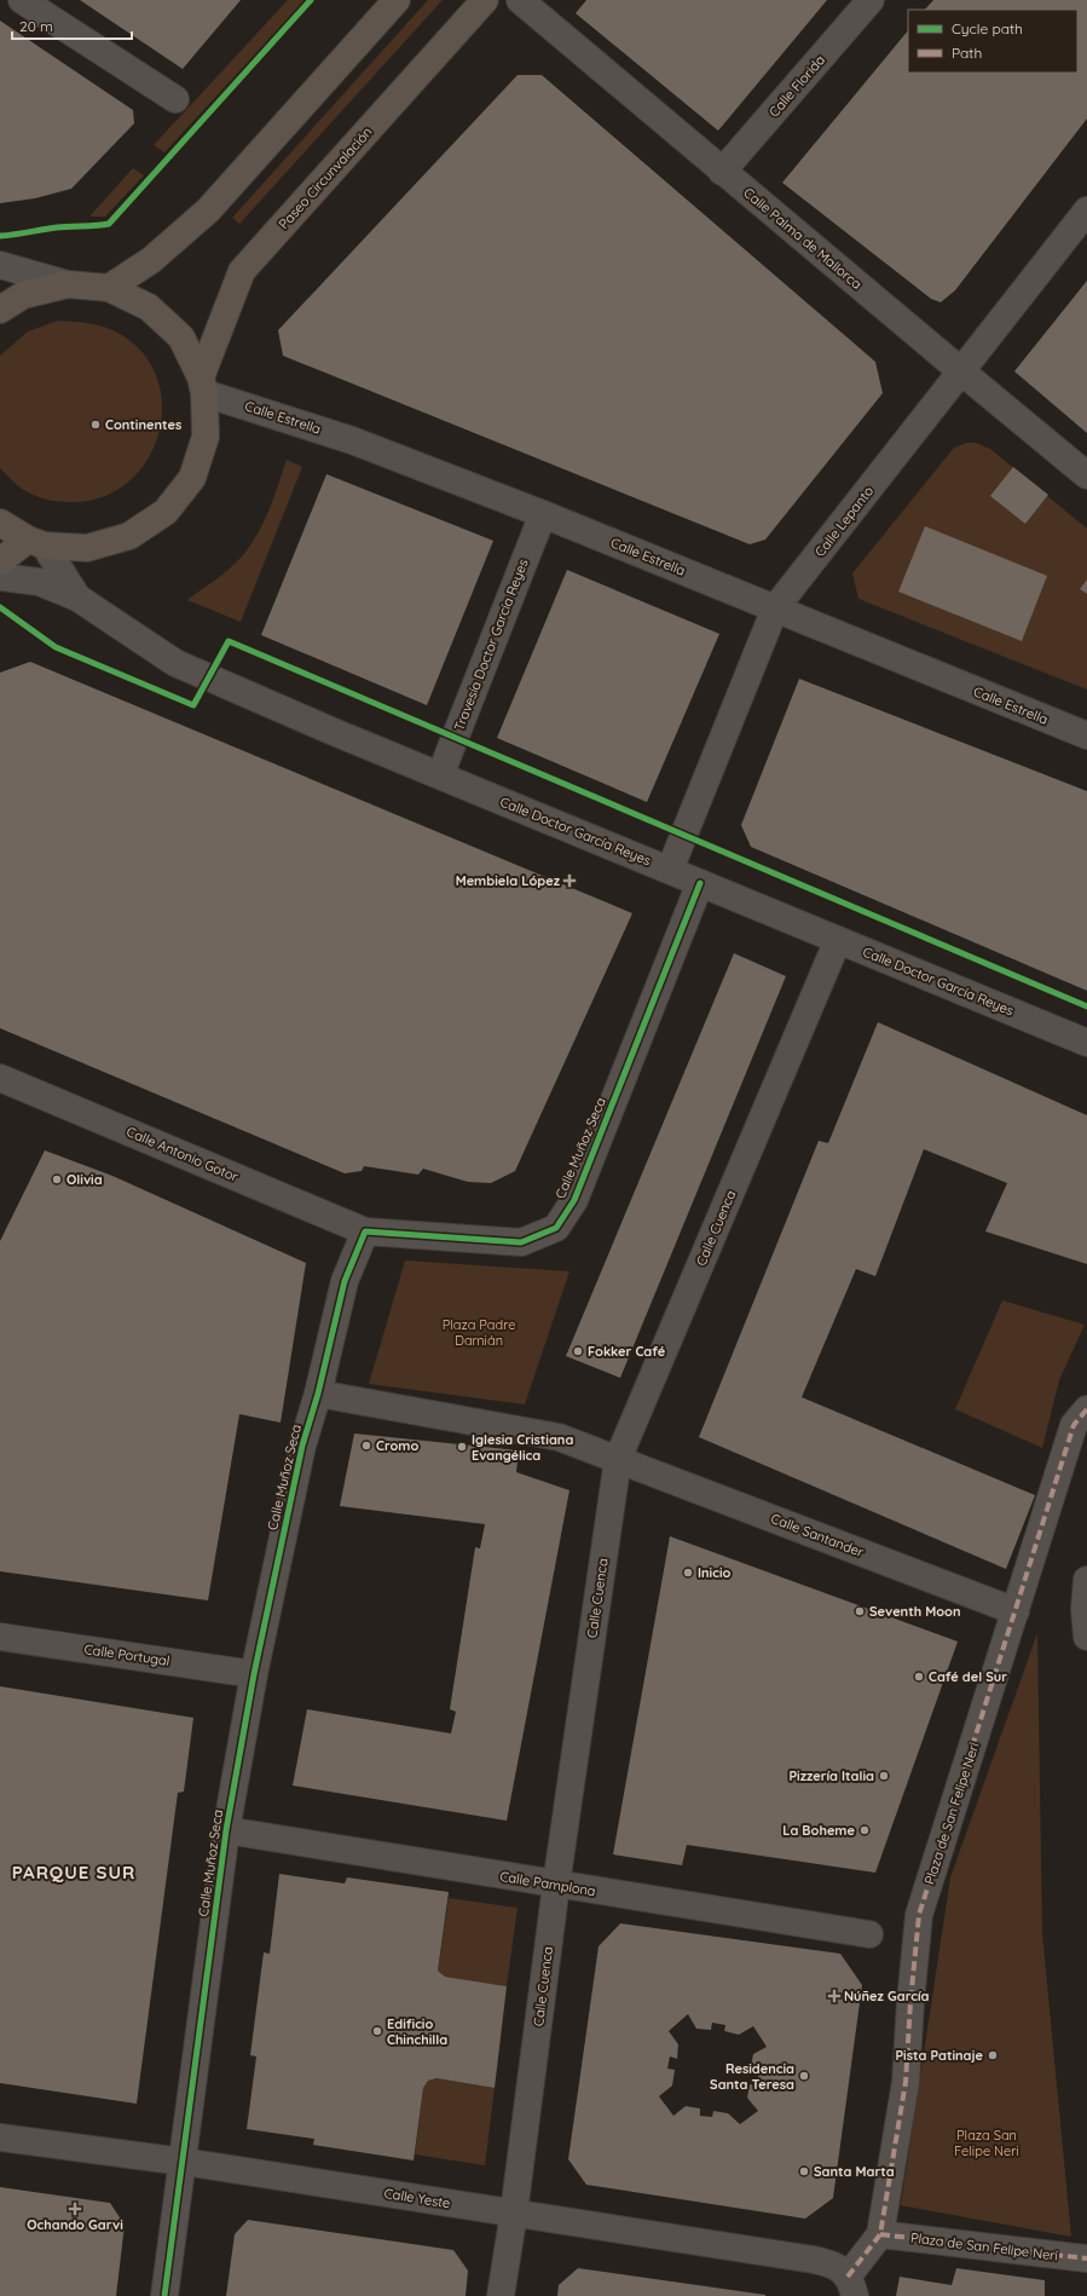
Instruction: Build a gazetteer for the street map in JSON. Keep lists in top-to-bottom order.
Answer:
{
  "streets": {
    "main road": ["Paseo Circunvalación"],
    "street": [
      "Calle Florida",
      "Calle Palma de Mallorca",
      "Calle Estrella",
      "Calle Lepanto",
      "Travesía Doctor García Reyes",
      "Calle Doctor García Reyes",
      "Calle Muñoz Seca",
      "Calle Antonio Gotor",
      "Calle Cuenca",
      "Calle Santander",
      "Calle Portugal",
      "Plaza de San Felipe Neri",
      "Calle Pamplona",
      "Calle Yeste"
    ]
  },
  "crossings": [
    ["Calle Florida", "Calle Palma de Mallorca"],
    ["Paseo Circunvalación", "Calle Estrella"],
    ["Calle Palma de Mallorca", "Calle Lepanto"],
    ["Calle Estrella", "Calle Lepanto"],
    ["Calle Estrella", "Travesía Doctor García Reyes"],
    ["Calle Lepanto", "Calle Doctor García Reyes"],
    ["Travesía Doctor García Reyes", "Calle Doctor García Reyes"],
    ["Calle Doctor García Reyes", "Calle Muñoz Seca"],
    ["Calle Doctor García Reyes", "Calle Cuenca"],
    ["Calle Muñoz Seca", "Calle Antonio Gotor"],
    ["Calle Muñoz Seca", "Calle Santander"],
    ["Calle Muñoz Seca", "Calle Portugal"],
    ["Calle Muñoz Seca", "Calle Pamplona"],
    ["Calle Muñoz Seca", "Calle Yeste"],
    ["Calle Cuenca", "Calle Santander"],
    ["Calle Cuenca", "Calle Pamplona"],
    ["Calle Cuenca", "Calle Yeste"],
    ["Calle Santander", "Plaza de San Felipe Neri"],
    ["Plaza de San Felipe Neri", "Calle Yeste"]
  ],
  "districts": ["PARQUE SUR"],
  "parks": ["Plaza Padre Damián", "Plaza San Felipe Neri"],
  "places": {
    "other": [
      "Continentes",
      "Olivia",
      "Fokker Café",
      "Cromo",
      "Iglesia Cristiana Evangélica",
      "Inicio",
      "Seventh Moon",
      "Café del Sur",
      "Pizzería Italia",
      "La Boheme",
      "Edificio Chinchilla",
      "Pista Patinaje",
      "Residencia Santa Teresa",
      "Santa Marta"
    ],
    "health": ["Membiela López", "Núñez García", "Ochando Garvi"]
  },
  "legend": ["Cycle path", "Path"],
  "scale_bar": "20 m"
}
